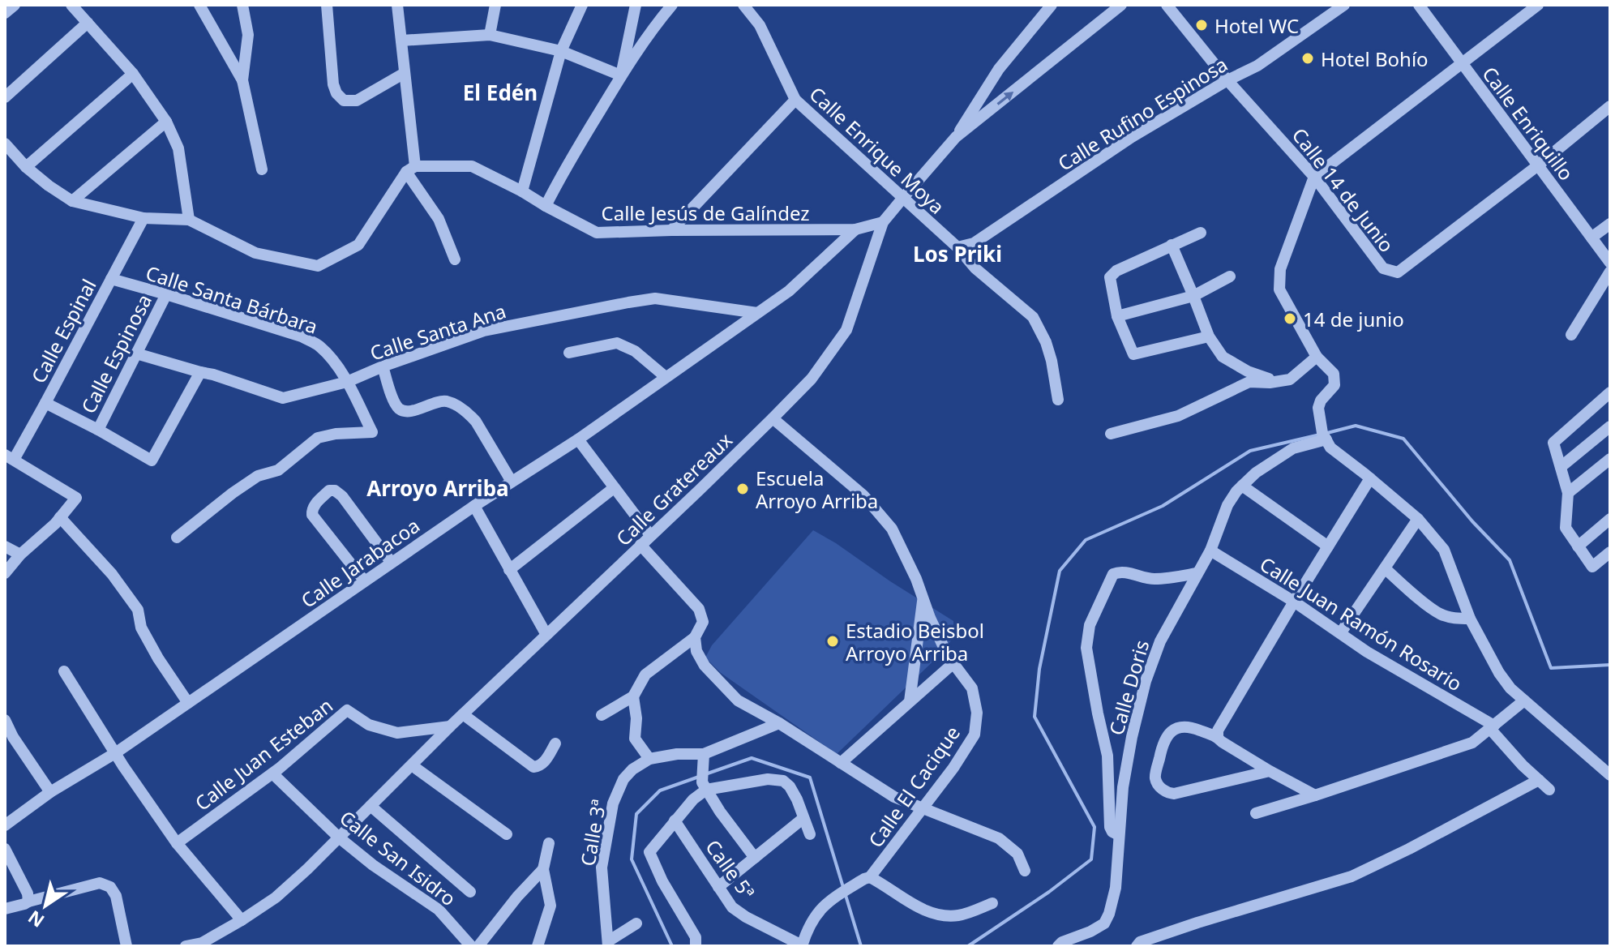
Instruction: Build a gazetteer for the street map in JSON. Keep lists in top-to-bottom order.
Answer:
{
  "streets": {
    "street": [
      "Calle Rufino Espinosa",
      "Calle Enriquillo",
      "Calle Enrique Moya",
      "Calle 14 de Junio",
      "Calle Jesús de Galíndez",
      "Calle Santa Bárbara",
      "Calle Espinal",
      "Calle Santa Ana",
      "Calle Espinosa",
      "Calle Gratereaux",
      "Calle Jarabacoa",
      "Calle Juan Ramón Rosario",
      "Calle Doris",
      "Calle Juan Esteban",
      "Calle El Cacique",
      "Calle 3ª",
      "Calle San Isidro",
      "Calle 5ª"
    ]
  },
  "crossings": [
    ["Calle Rufino Espinosa", "Calle Enrique Moya"],
    ["Calle Rufino Espinosa", "Calle 14 de Junio"],
    ["Calle Enriquillo", "Calle 14 de Junio"],
    ["Calle Enrique Moya", "Calle Gratereaux"],
    ["Calle Jesús de Galíndez", "Calle Gratereaux"],
    ["Calle Jesús de Galíndez", "Calle Jarabacoa"],
    ["Calle Santa Bárbara", "Calle Espinal"],
    ["Calle Santa Bárbara", "Calle Santa Ana"],
    ["Calle Santa Bárbara", "Calle Espinosa"],
    ["Calle Santa Ana", "Calle Espinosa"],
    ["Calle Santa Ana", "Calle Jarabacoa"],
    ["Calle Gratereaux", "Calle Juan Esteban"],
    ["Calle Gratereaux", "Calle San Isidro"],
    ["Calle Juan Ramón Rosario", "Calle Doris"],
    ["Calle Juan Esteban", "Calle San Isidro"]
  ],
  "districts": ["El Edén", "Los Priki", "Arroyo Arriba"],
  "places": [
    "Hotel WC",
    "Hotel Bohío",
    "14 de junio",
    "Escuela Arroyo Arriba",
    "Estadio Beisbol Arroyo Arriba"
  ],
  "north": "bottom left"
}
